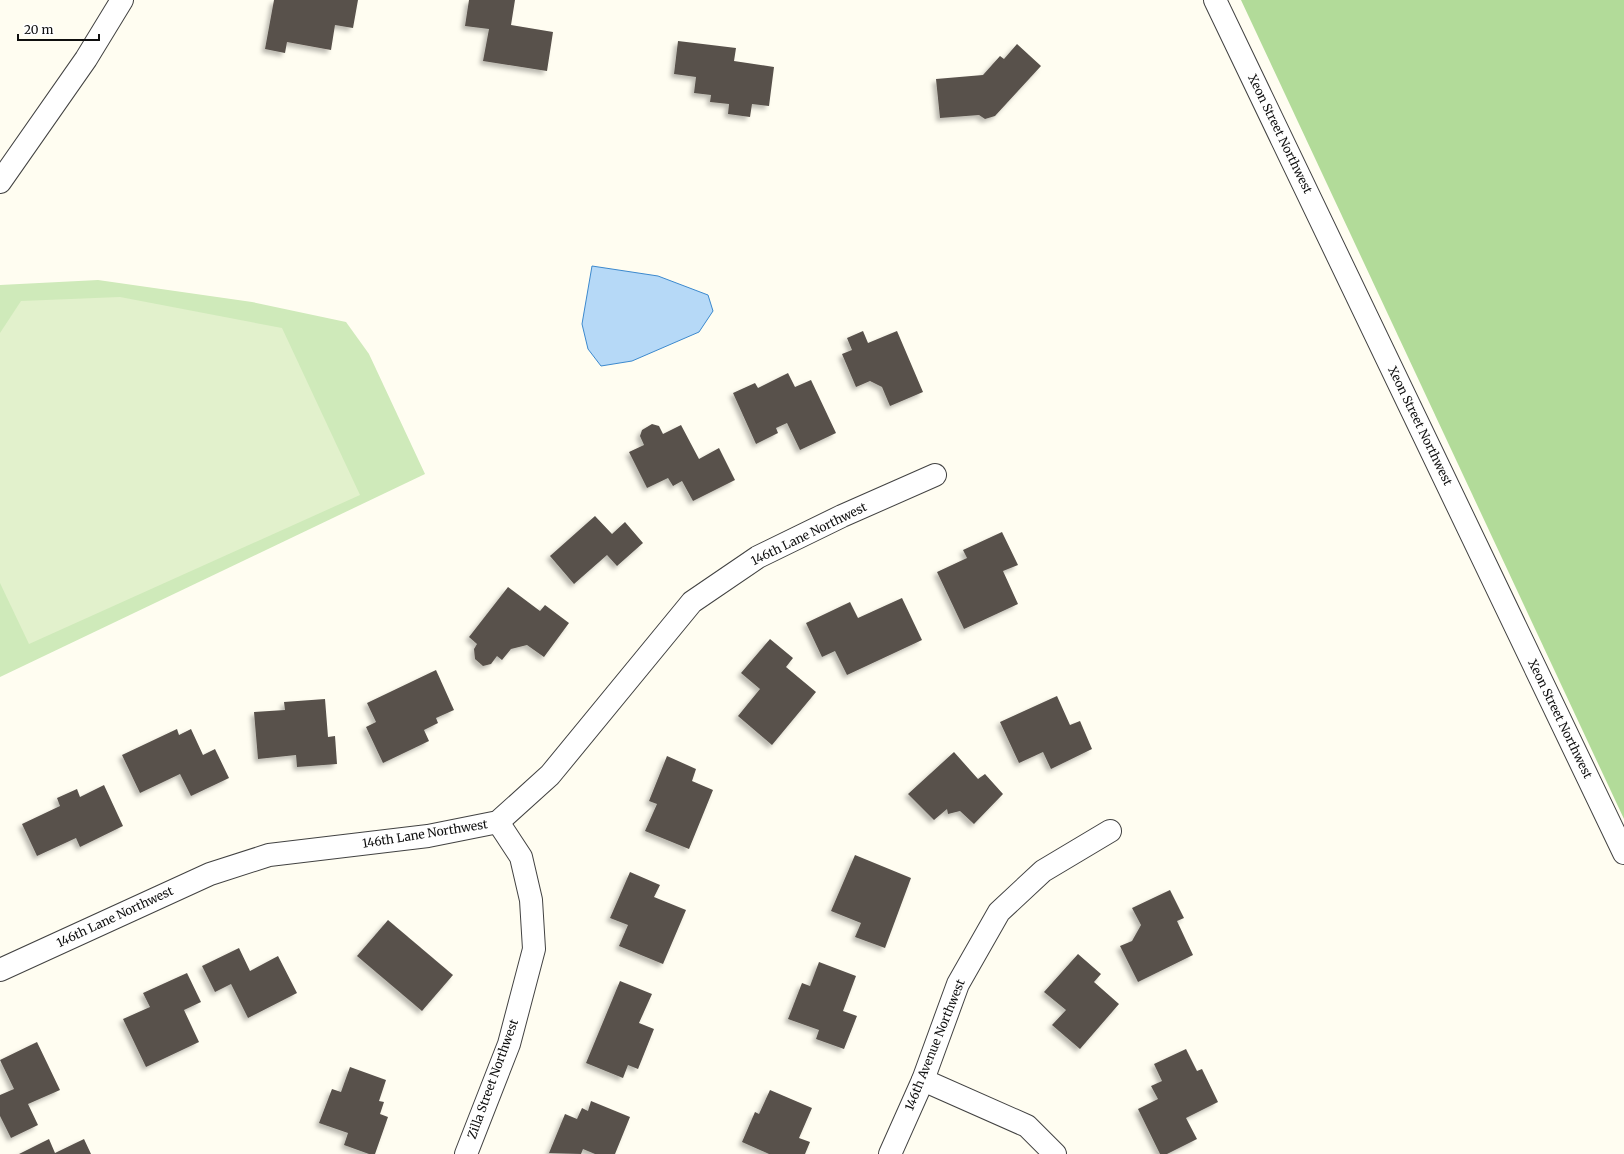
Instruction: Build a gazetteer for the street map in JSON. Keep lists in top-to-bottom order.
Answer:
{
  "streets": {
    "street": [
      "Xeon Street Northwest",
      "146th Lane Northwest",
      "146th Avenue Northwest",
      "Zilla Street Northwest"
    ]
  },
  "crossings": [
    ["146th Lane Northwest", "Zilla Street Northwest"]
  ],
  "scale_bar": "20 m"
}
